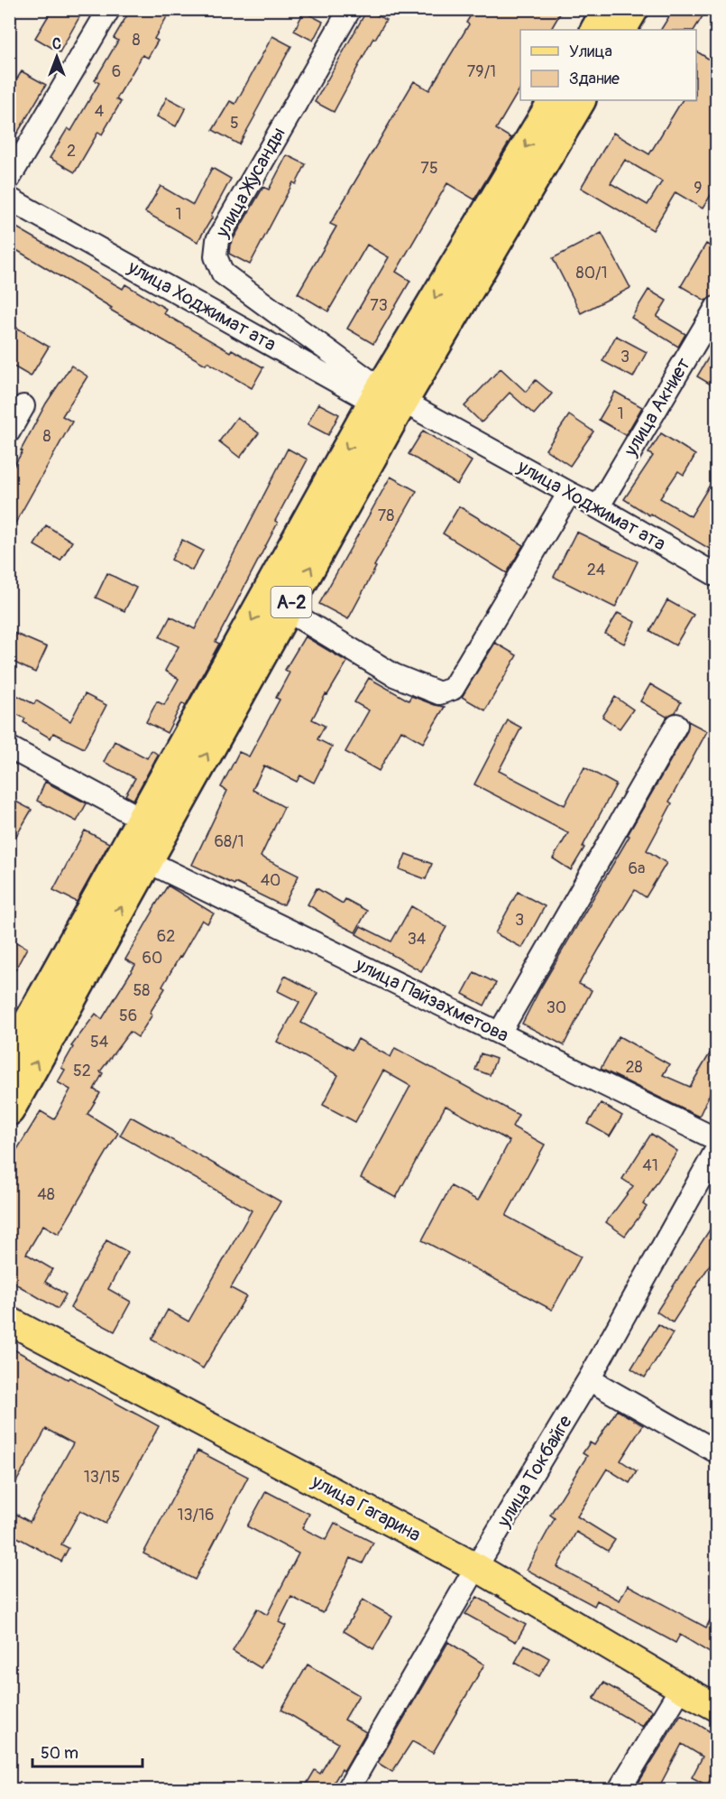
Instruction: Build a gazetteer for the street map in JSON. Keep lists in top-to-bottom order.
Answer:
{
  "streets": {
    "highway": ["A-2"],
    "main road": ["улица Гагарина"],
    "street": [
      "улица Жусанды",
      "улица Ходжимат ата",
      "улица Акниет",
      "улица Пайзахметова",
      "улица Токбайге"
    ]
  },
  "crossings": [
    ["улица Жусанды", "улица Ходжимат ата"],
    ["улица Жусанды", "A-2"],
    ["улица Ходжимат ата", "улица Акниет"],
    ["улица Ходжимат ата", "A-2"],
    ["A-2", "улица Пайзахметова"],
    ["улица Токбайге", "улица Гагарина"]
  ],
  "house_numbers": [
    "8",
    "6",
    "79/1",
    "4",
    "5",
    "2",
    "75",
    "9",
    "1",
    "80/1",
    "73",
    "3",
    "1",
    "8",
    "78",
    "24",
    "68/1",
    "6а",
    "40",
    "3",
    "62",
    "34",
    "60",
    "58",
    "30",
    "56",
    "54",
    "28",
    "52",
    "41",
    "48",
    "13/15",
    "13/16"
  ],
  "legend": ["Улица", "Здание"],
  "scale_bar": "50 m",
  "north": "top"
}
